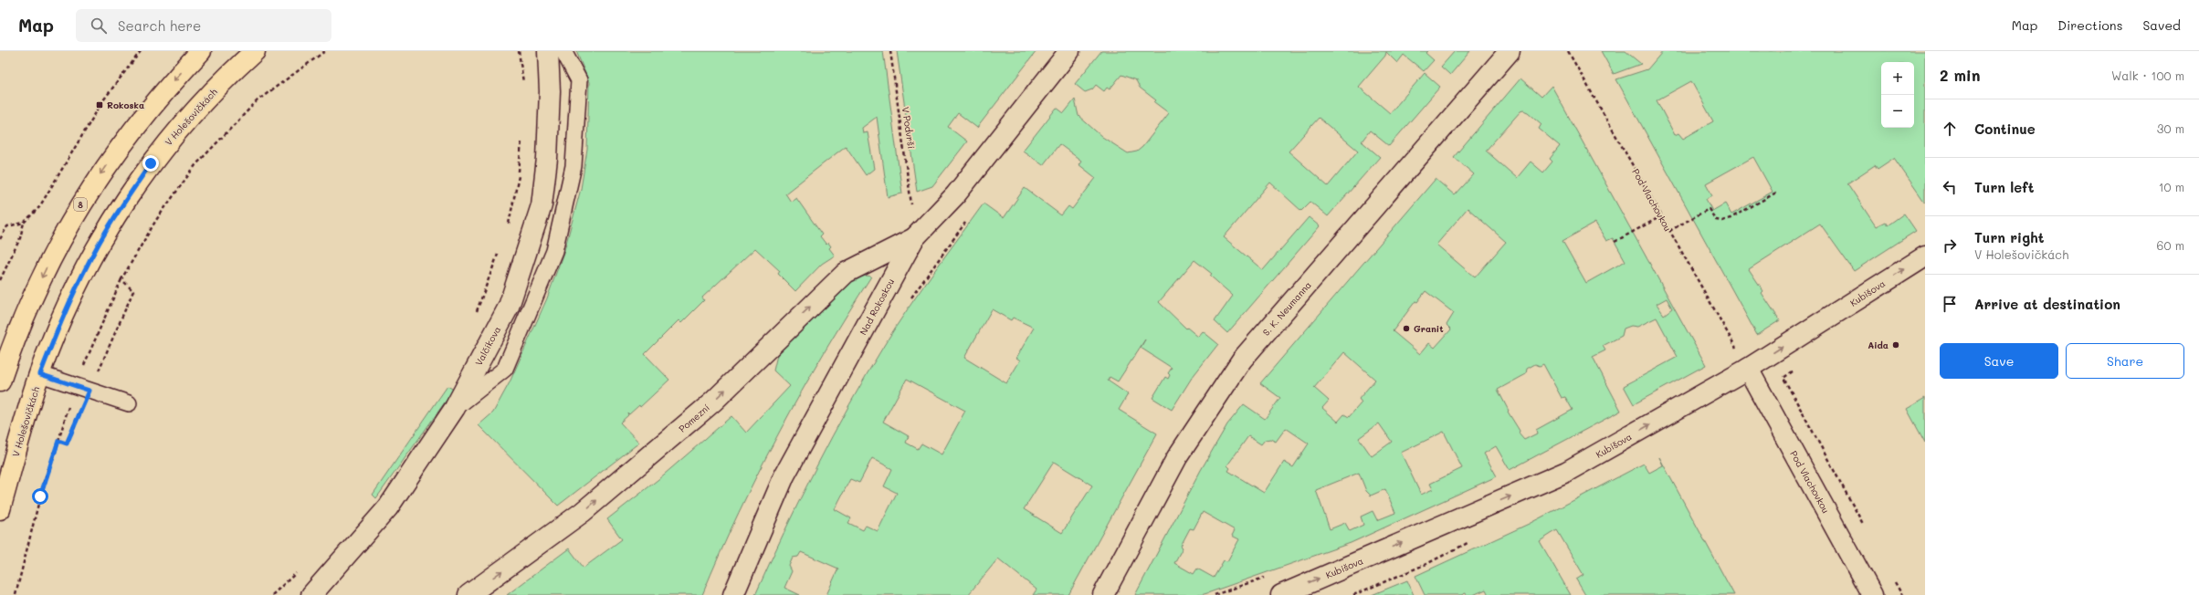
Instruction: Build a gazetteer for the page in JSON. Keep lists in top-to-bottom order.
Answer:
{
  "streets": {
    "main road": ["V Holešovičkách", "8"],
    "street": [
      "Pod Vlachovkou",
      "Kubišova",
      "Nad Rokoskou",
      "S. K. Neumanna",
      "Valčíkova",
      "Pomezní"
    ],
    "path": ["V Podvrší"]
  },
  "crossings": [
    ["Pod Vlachovkou", "Kubišova"],
    ["Nad Rokoskou", "Pomezní"]
  ],
  "one_way": ["Kubišova", "Pomezní"],
  "places": {
    "transit": ["Rokoska"],
    "other": ["Granit", "Aida"]
  },
  "page": {
    "header": "Map",
    "search": "Search here",
    "nav": ["Map", "Directions", "Saved"],
    "heading": ["2 min", "Walk · 100 m"],
    "map_buttons": ["+", "−"],
    "list": [
      ["Continue", "30 m"],
      ["Turn left", "10 m"],
      ["Turn right", "V Holešovičkách", "60 m"],
      "Arrive at destination"
    ],
    "buttons": ["Save", "Share"]
  }
}
